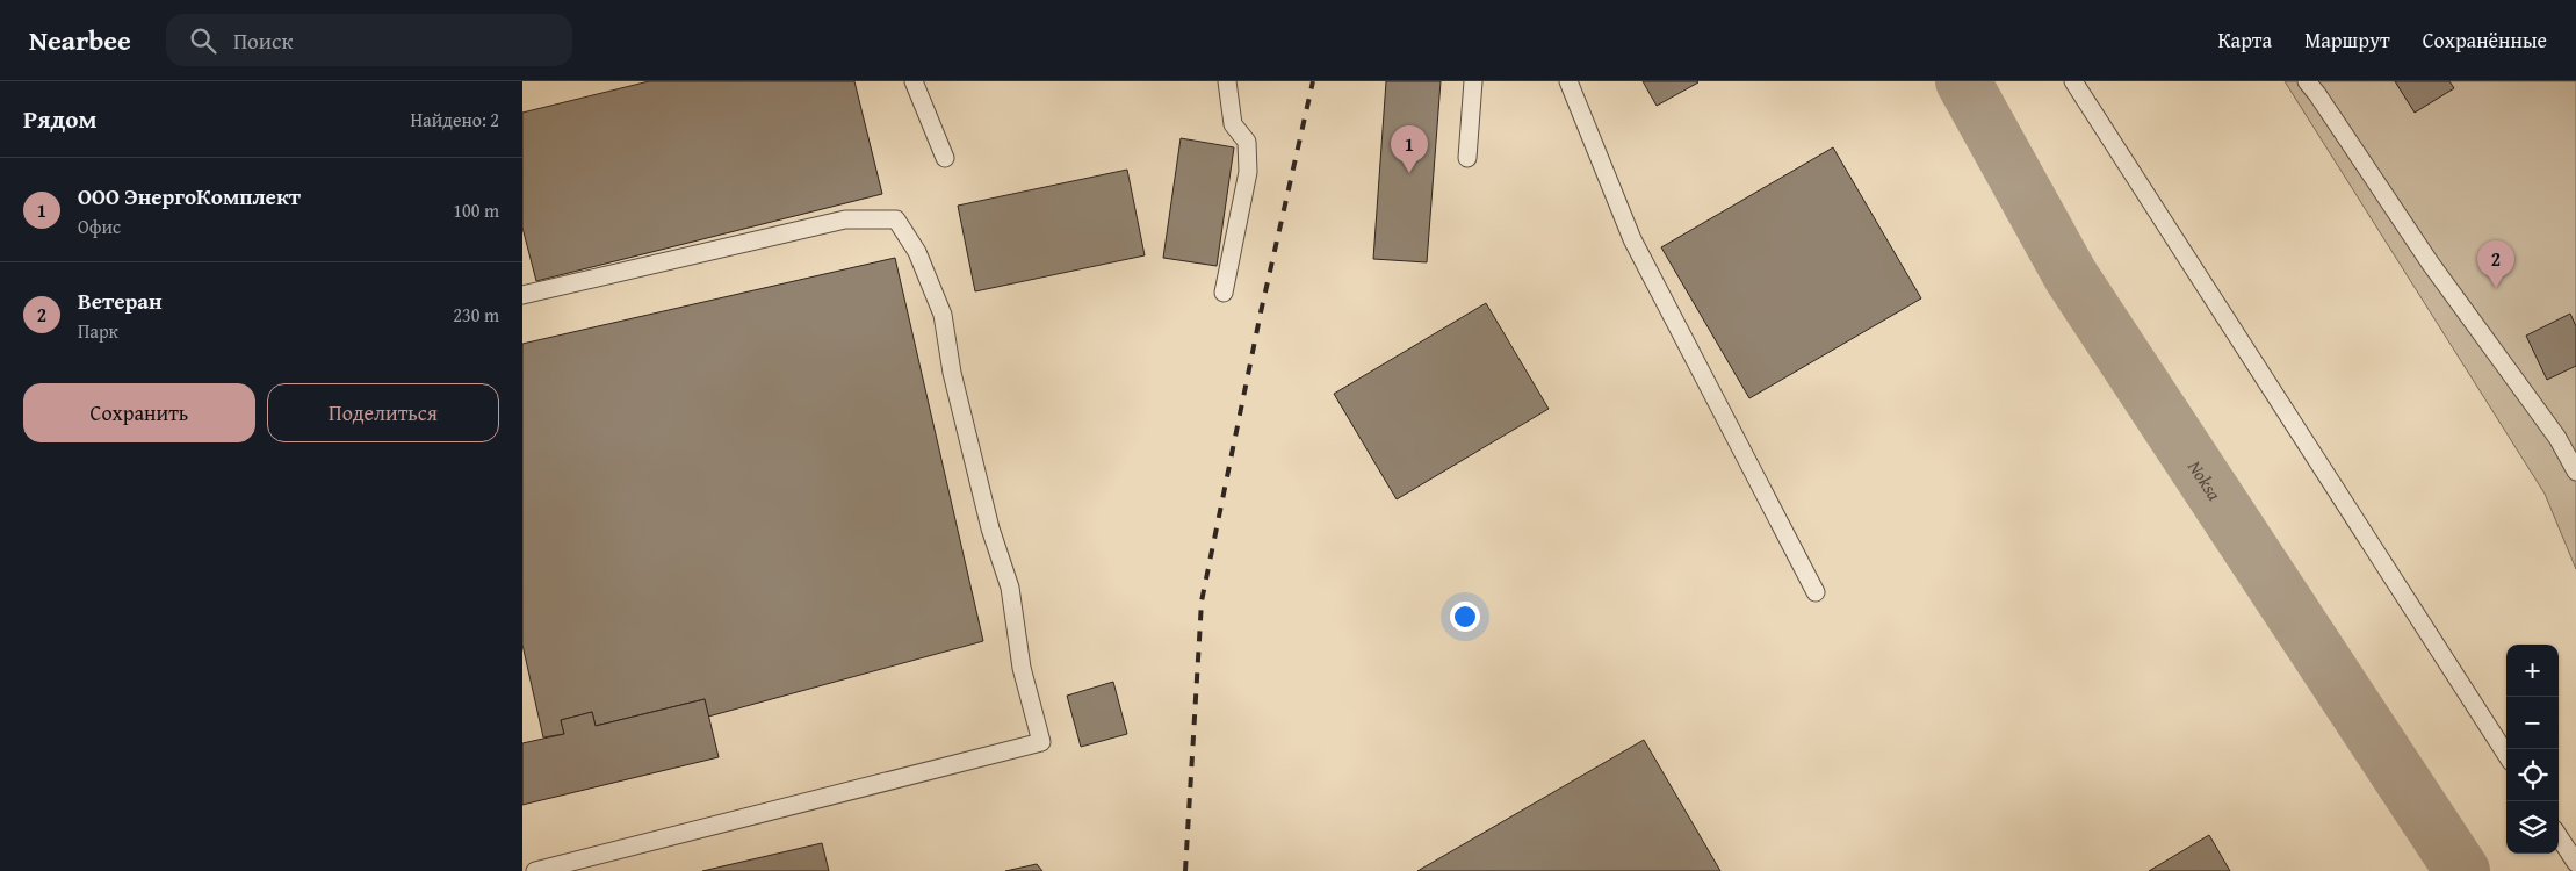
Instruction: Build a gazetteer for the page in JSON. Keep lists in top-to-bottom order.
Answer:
{
  "water": ["Noksa"],
  "page": {
    "header": "Nearbee",
    "search": "Поиск",
    "nav": ["Карта", "Маршрут", "Сохранённые"],
    "heading": ["Рядом", "Найдено: 2"],
    "pins": ["1", "2"],
    "list": [
      {
        "mark": "1",
        "name": "ООО ЭнергоКомплект",
        "note": "Офис",
        "value": "100 m"
      },
      {
        "mark": "2",
        "name": "Ветеран",
        "note": "Парк",
        "value": "230 m"
      }
    ],
    "buttons": ["Сохранить", "Поделиться"],
    "map_buttons": ["+", "−"]
  }
}
